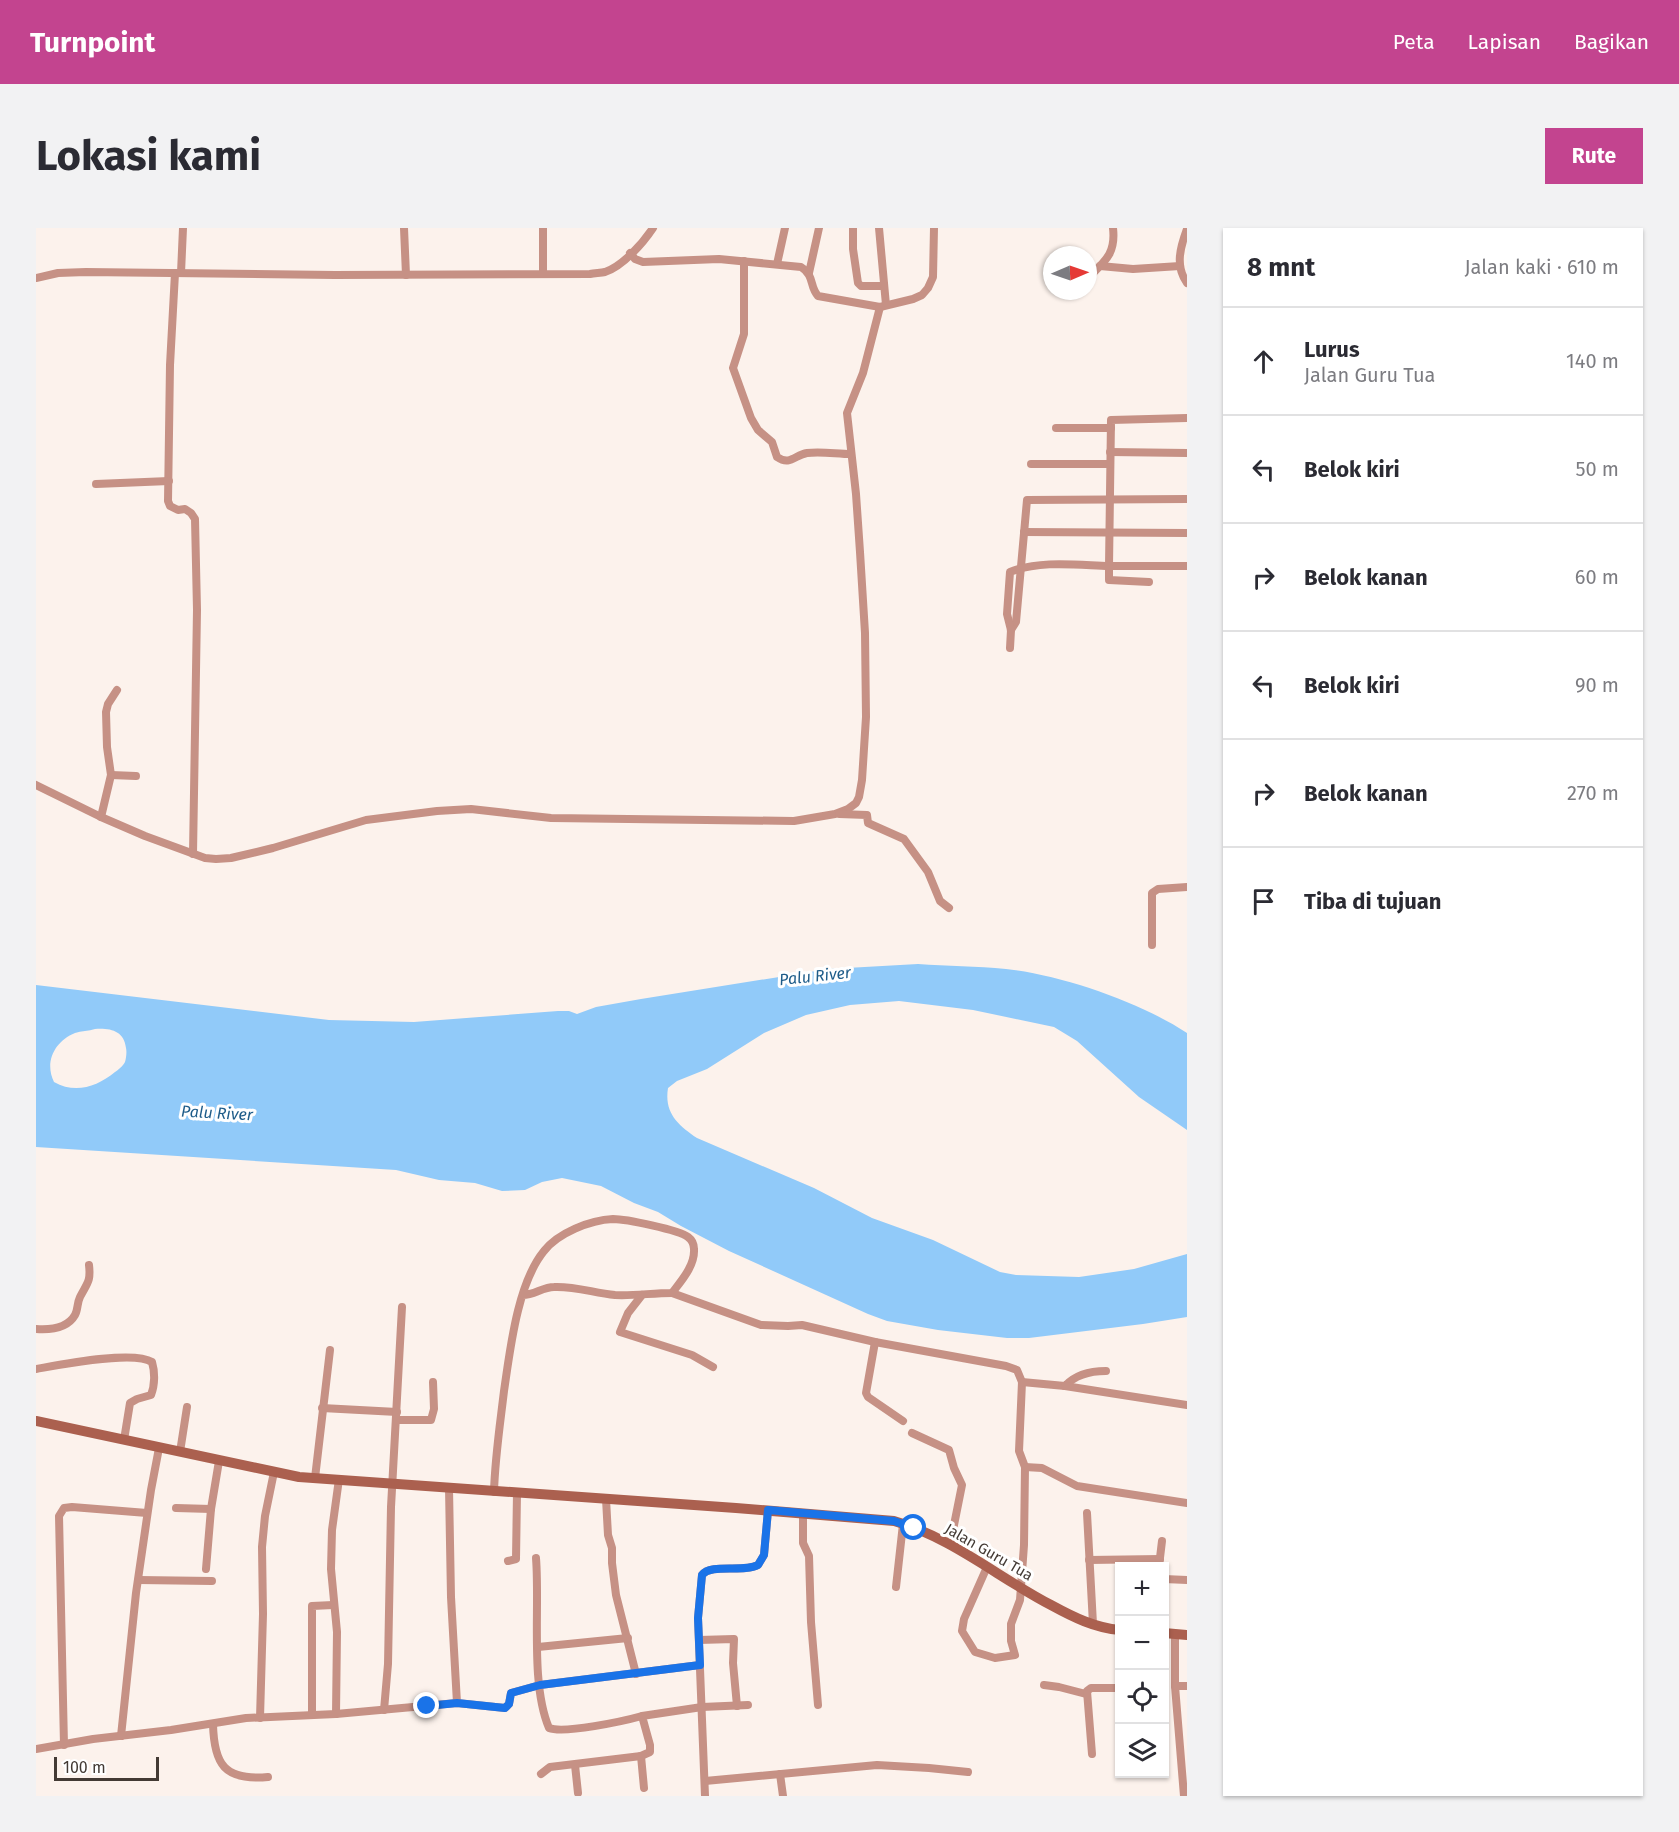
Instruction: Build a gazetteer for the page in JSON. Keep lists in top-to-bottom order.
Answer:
{
  "streets": {
    "main road": ["Jalan Guru Tua"]
  },
  "water": ["Palu River"],
  "scale_bar": "100 m",
  "north": "right",
  "page": {
    "header": "Turnpoint",
    "nav": ["Peta", "Lapisan", "Bagikan"],
    "buttons": "Rute",
    "title": "Lokasi kami",
    "heading": ["8 mnt", "Jalan kaki · 610 m"],
    "list": [
      ["Lurus", "Jalan Guru Tua", "140 m"],
      ["Belok kiri", "50 m"],
      ["Belok kanan", "60 m"],
      ["Belok kiri", "90 m"],
      ["Belok kanan", "270 m"],
      "Tiba di tujuan"
    ],
    "map_buttons": ["+", "−"],
    "scale": "100 m"
  }
}
